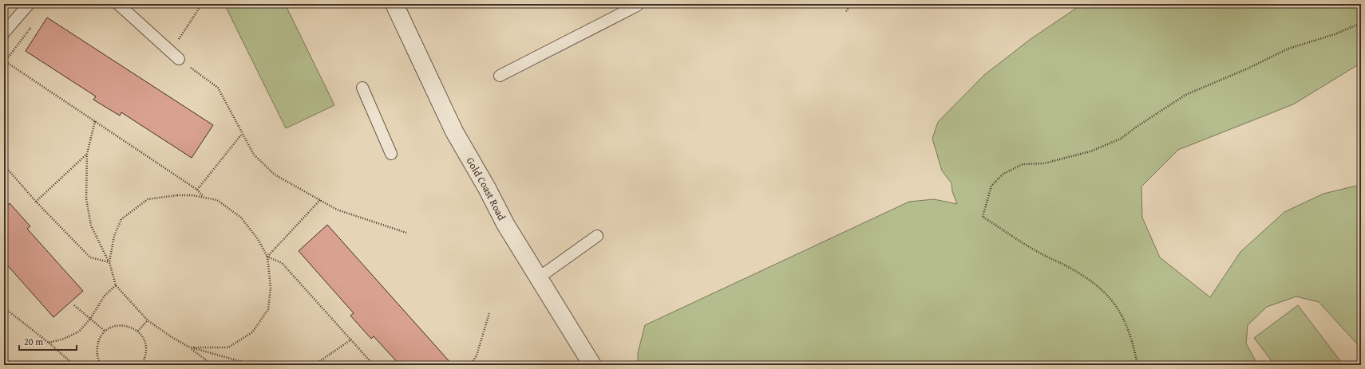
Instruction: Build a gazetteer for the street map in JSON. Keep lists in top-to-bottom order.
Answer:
{
  "streets": {
    "street": ["Gold Coast Road"]
  },
  "scale_bar": "20 m"
}
